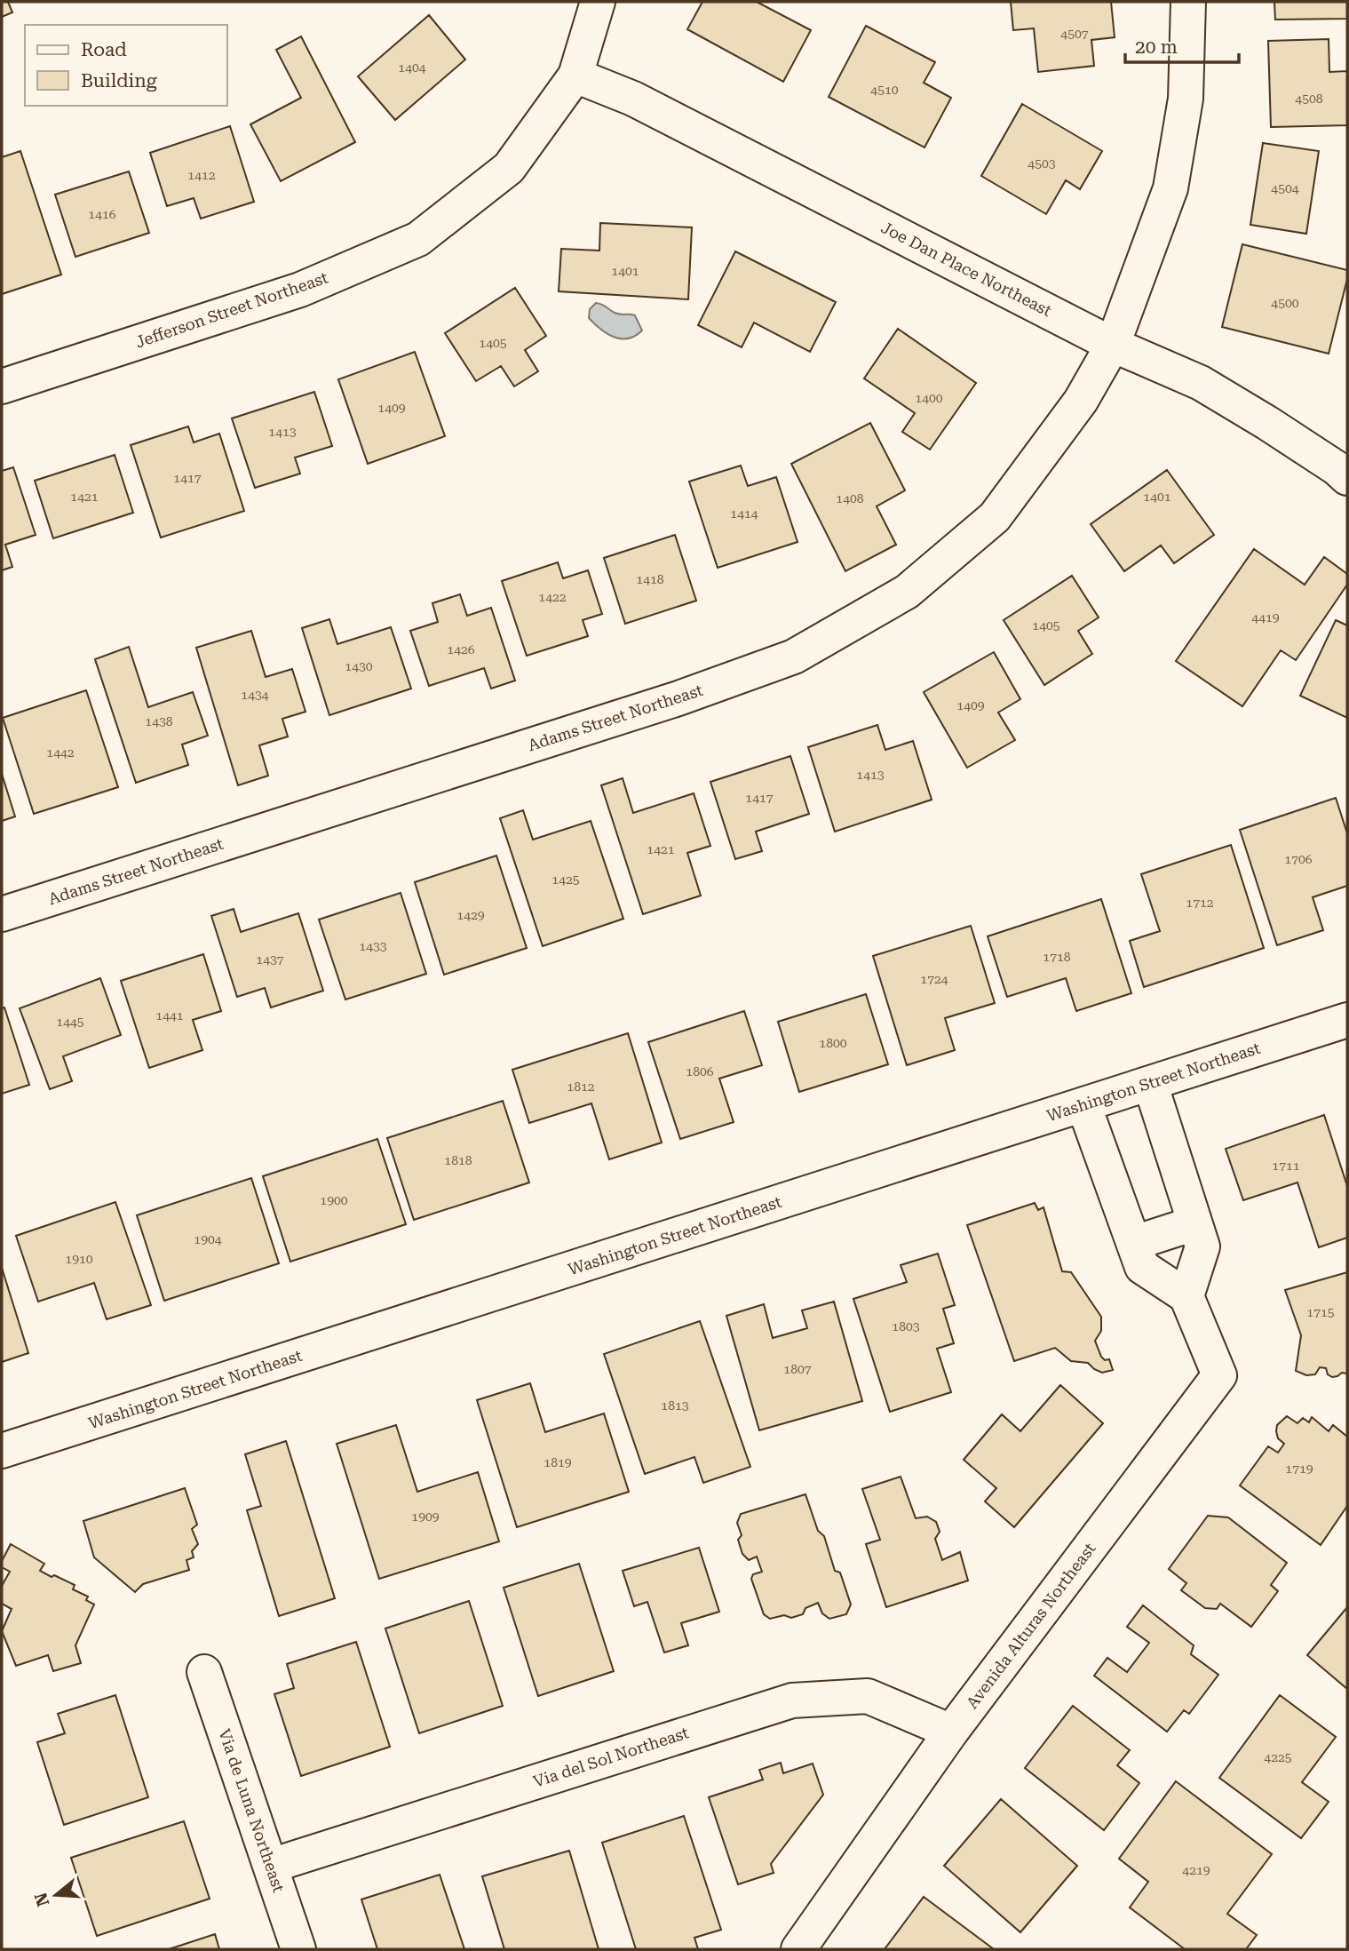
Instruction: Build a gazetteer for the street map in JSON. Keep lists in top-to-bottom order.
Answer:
{
  "streets": {
    "street": [
      "Joe Dan Place Northeast",
      "Jefferson Street Northeast",
      "Adams Street Northeast",
      "Washington Street Northeast",
      "Avenida Alturas Northeast",
      "Via del Sol Northeast",
      "Via de Luna Northeast"
    ]
  },
  "crossings": [
    ["Joe Dan Place Northeast", "Jefferson Street Northeast"],
    ["Joe Dan Place Northeast", "Adams Street Northeast"],
    ["Avenida Alturas Northeast", "Via del Sol Northeast"],
    ["Via del Sol Northeast", "Via de Luna Northeast"]
  ],
  "house_numbers": [
    "4507",
    "1404",
    "4510",
    "4508",
    "4503",
    "1412",
    "4504",
    "1416",
    "1401",
    "4500",
    "1405",
    "1400",
    "1409",
    "1413",
    "1417",
    "1421",
    "1401",
    "1408",
    "1414",
    "1418",
    "1422",
    "4419",
    "1405",
    "1426",
    "1430",
    "1434",
    "1409",
    "1438",
    "1442",
    "1413",
    "1417",
    "1421",
    "1706",
    "1425",
    "1712",
    "1429",
    "1433",
    "1718",
    "1437",
    "1724",
    "1441",
    "1445",
    "1800",
    "1806",
    "1812",
    "1818",
    "1711",
    "1900",
    "1904",
    "1910",
    "1715",
    "1803",
    "1807",
    "1813",
    "1819",
    "1719",
    "1909",
    "4225",
    "4219"
  ],
  "legend": ["Road", "Building"],
  "scale_bar": "20 m",
  "north": "left"
}
